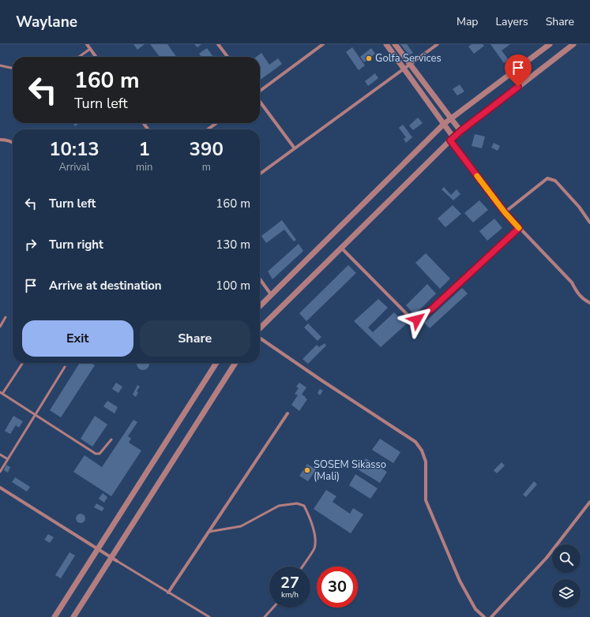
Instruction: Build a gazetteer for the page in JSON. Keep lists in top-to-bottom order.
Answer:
{
  "places": ["Golfa Services", "SOSEM Sikasso (Mali)"],
  "page": {
    "header": "Waylane",
    "nav": ["Map", "Layers", "Share"],
    "turn": ["160 m", "Turn left"],
    "eta": [
      "10:13",
      "Arrival",
      "1",
      "min",
      "390",
      "m"
    ],
    "list": [
      {
        "name": "Turn left",
        "value": "160 m"
      },
      {
        "name": "Turn right",
        "value": "130 m"
      },
      {
        "name": "Arrive at destination",
        "value": "100 m"
      }
    ],
    "buttons": ["Exit", "Share"],
    "speed": "27 km/h",
    "limit": "30"
  }
}
